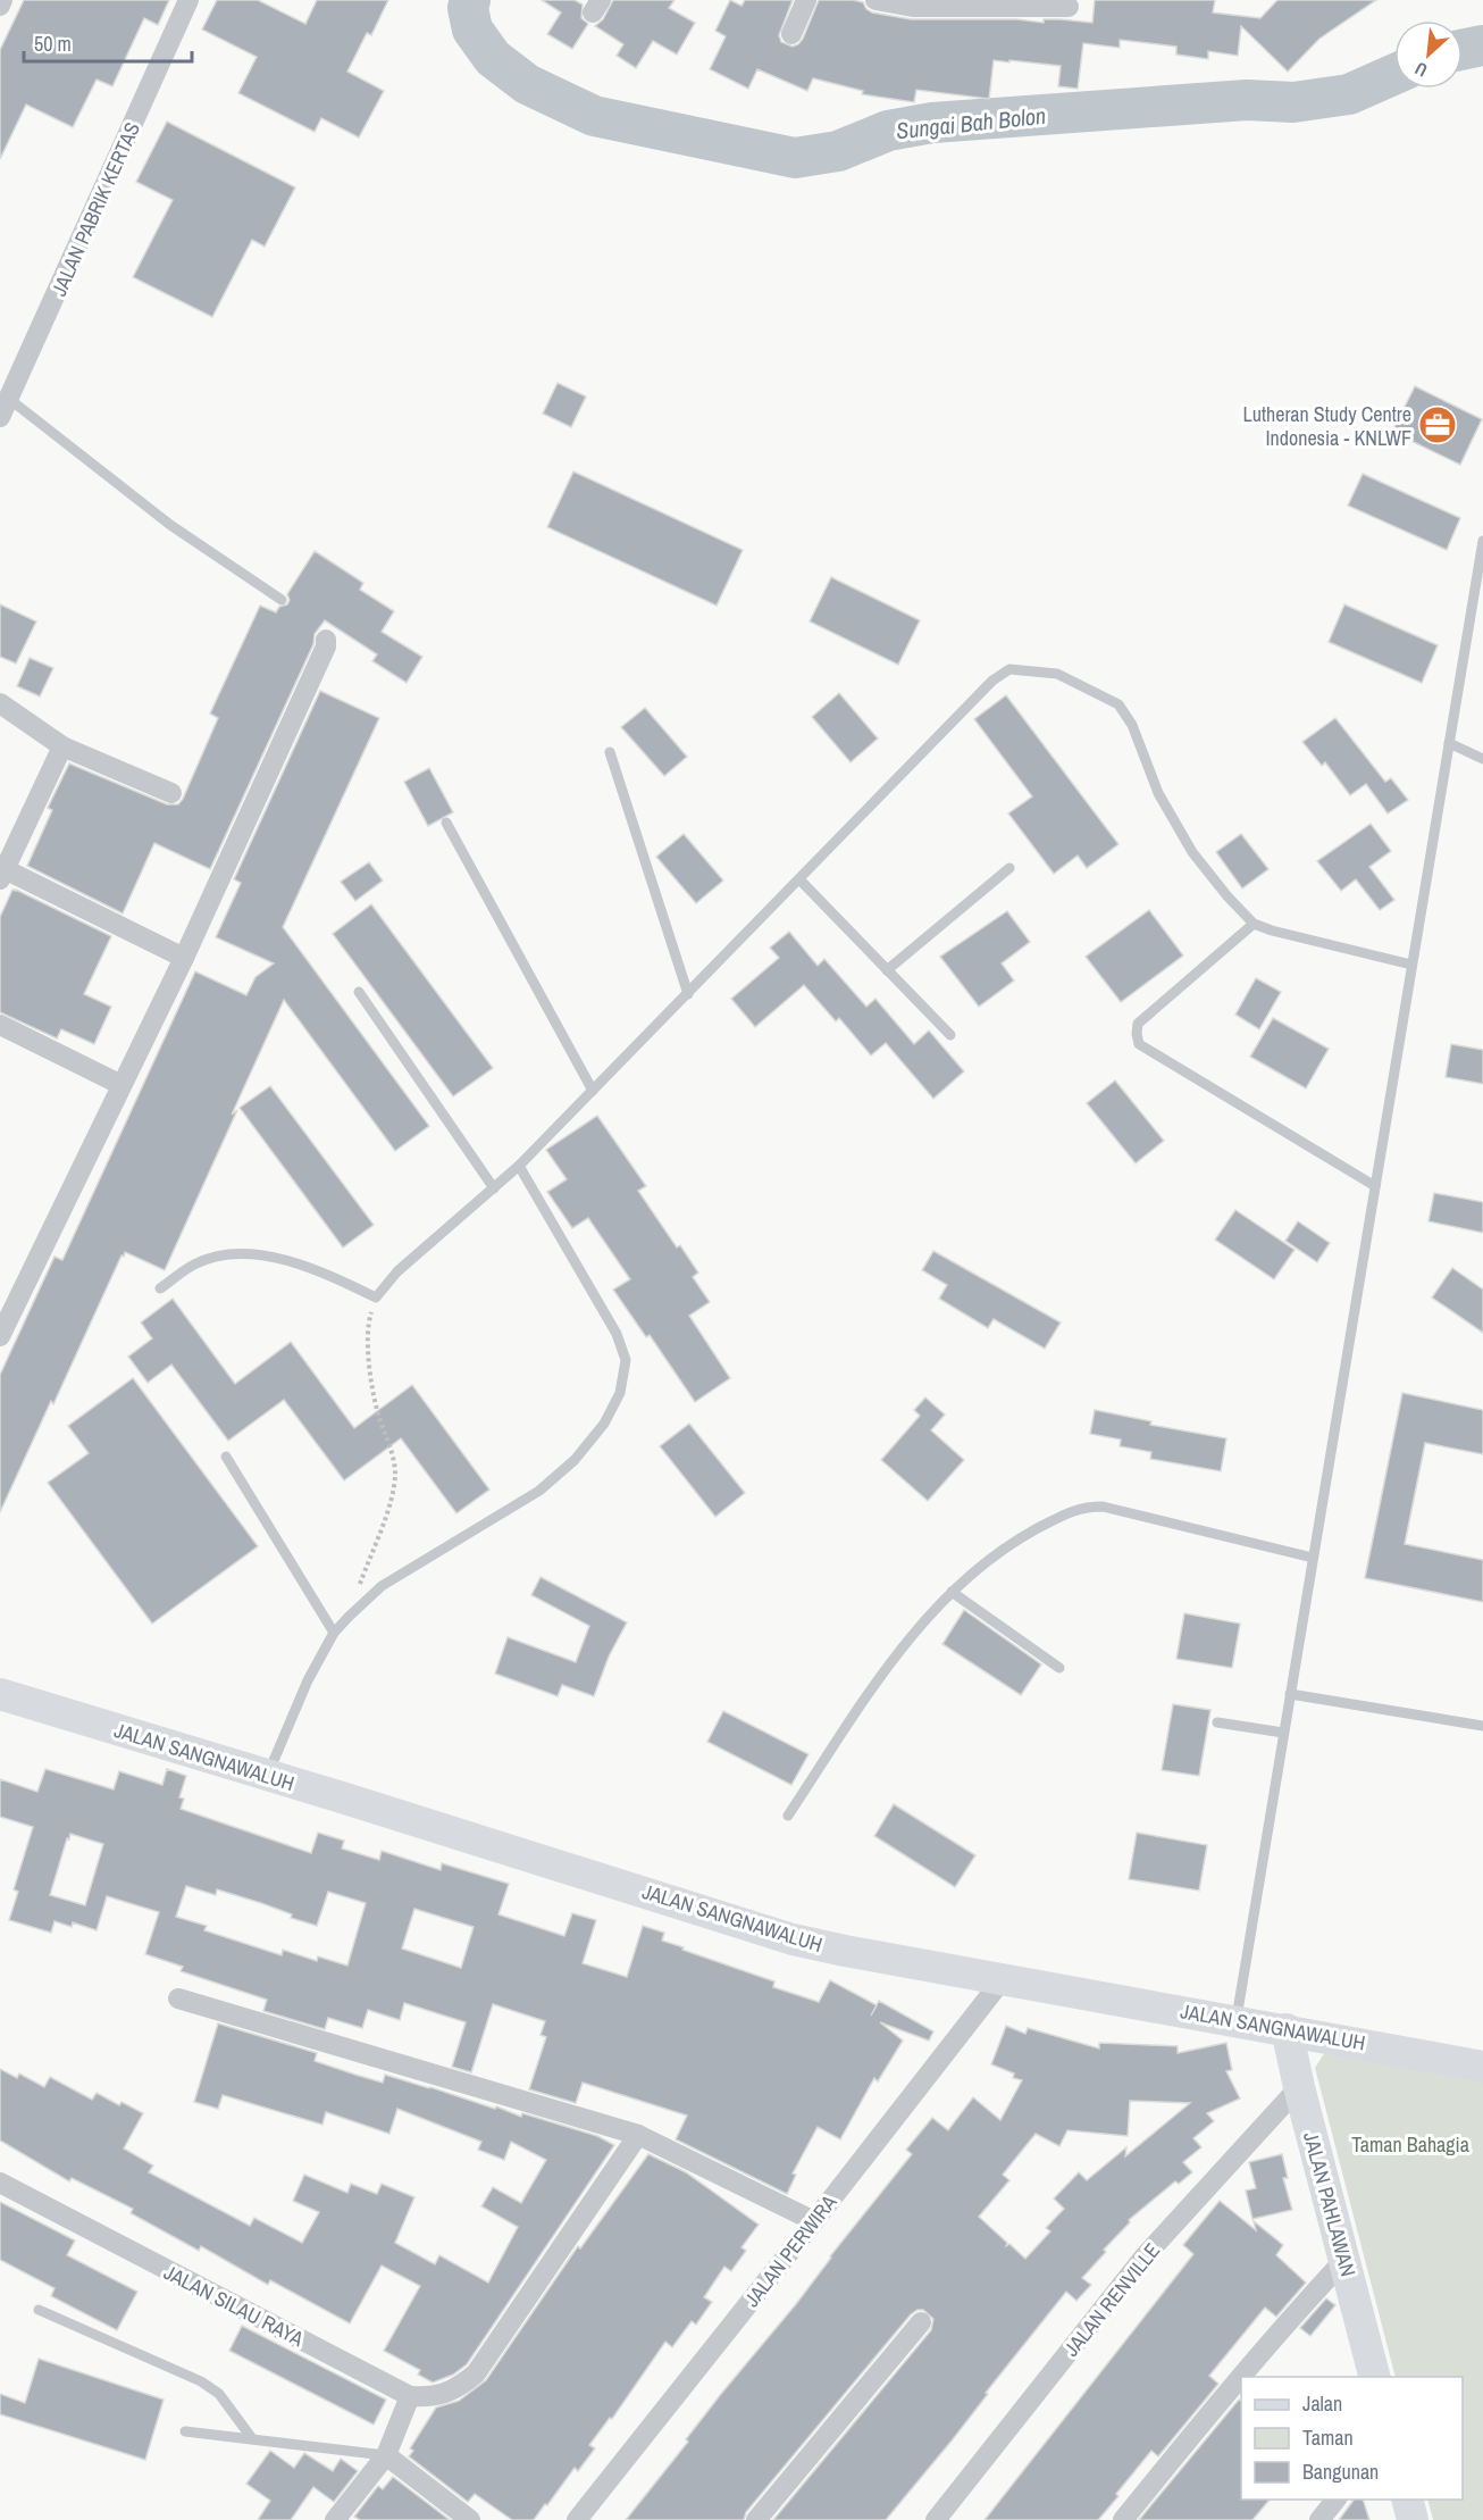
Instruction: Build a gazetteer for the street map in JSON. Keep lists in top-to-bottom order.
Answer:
{
  "streets": {
    "main road": ["JALAN SANGNAWALUH", "JALAN PAHLAWAN"],
    "street": [
      "JALAN PABRIK KERTAS",
      "JALAN PERWIRA",
      "JALAN RENVILLE",
      "JALAN SILAU RAYA"
    ]
  },
  "crossings": [
    ["JALAN SANGNAWALUH", "JALAN PAHLAWAN"],
    ["JALAN SANGNAWALUH", "JALAN PERWIRA"],
    ["JALAN PAHLAWAN", "JALAN RENVILLE"]
  ],
  "water": ["Sungai Bah Bolon"],
  "parks": ["Taman Bahagia"],
  "places": {
    "office": ["Lutheran Study Centre Indonesia - KNLWF"]
  },
  "legend": ["Jalan", "Taman", "Bangunan"],
  "scale_bar": "50 m",
  "north": "bottom left"
}
